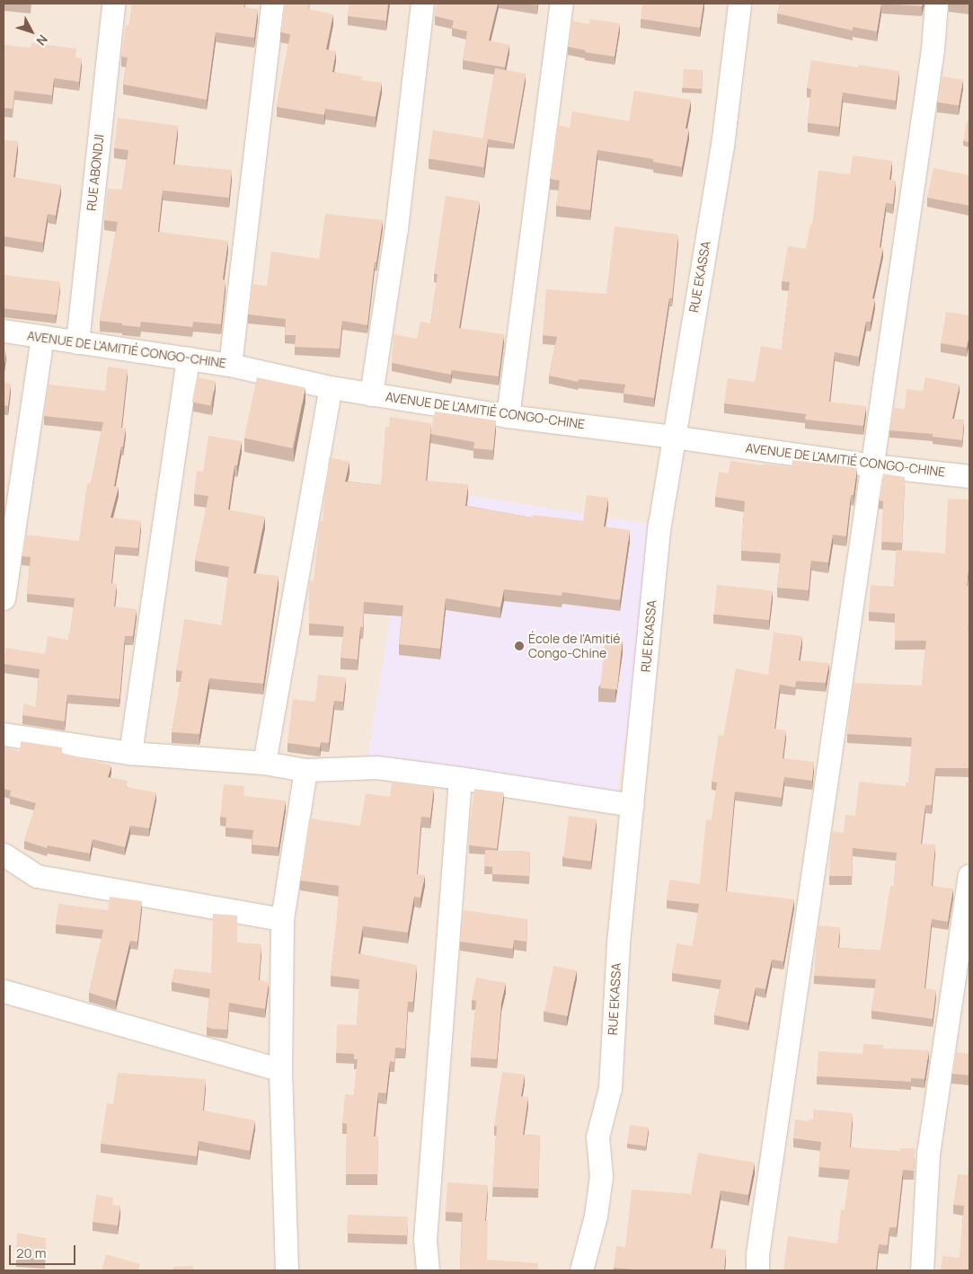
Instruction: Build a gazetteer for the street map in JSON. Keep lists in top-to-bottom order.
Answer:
{
  "streets": {
    "street": ["RUE ABONDJI", "RUE EKASSA", "AVENUE DE L'AMITIÉ CONGO-CHINE"]
  },
  "crossings": [
    ["RUE ABONDJI", "AVENUE DE L'AMITIÉ CONGO-CHINE"],
    ["RUE EKASSA", "AVENUE DE L'AMITIÉ CONGO-CHINE"]
  ],
  "places": ["École de l'Amitié Congo-Chine"],
  "scale_bar": "20 m",
  "north": "bottom right"
}
